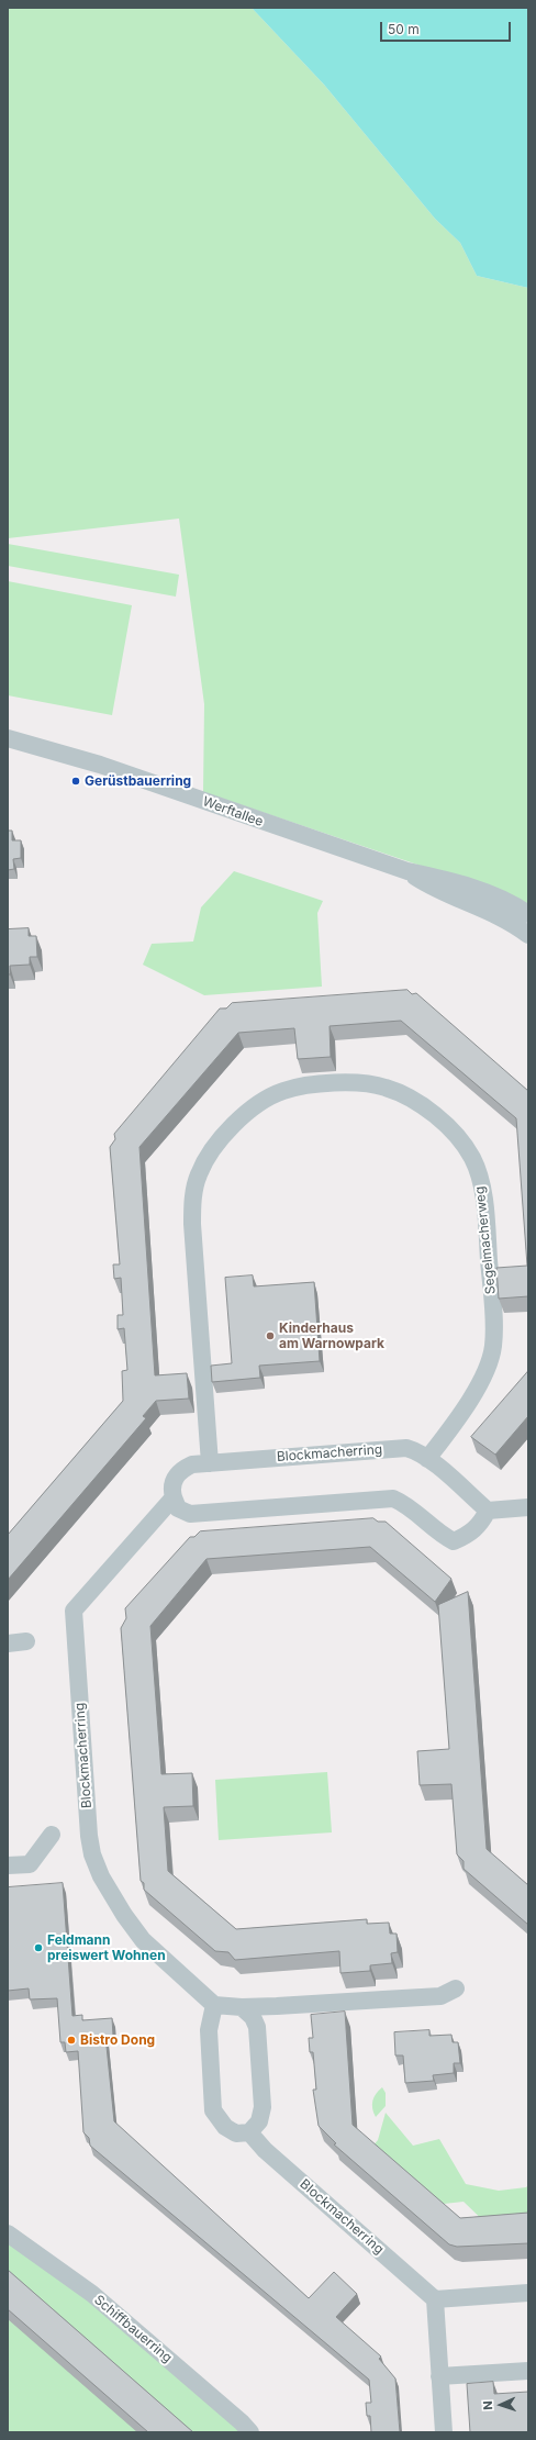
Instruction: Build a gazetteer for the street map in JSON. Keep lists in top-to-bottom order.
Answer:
{
  "streets": {
    "street": [
      "Werftallee",
      "Segelmacherweg",
      "Blockmacherring",
      "Schiffbauerring"
    ]
  },
  "crossings": [
    ["Segelmacherweg", "Blockmacherring"]
  ],
  "places": [
    "Gerüstbauerring",
    "Kinderhaus am Warnowpark",
    "Feldmann preiswert Wohnen",
    "Bistro Dong"
  ],
  "scale_bar": "50 m",
  "north": "left"
}
